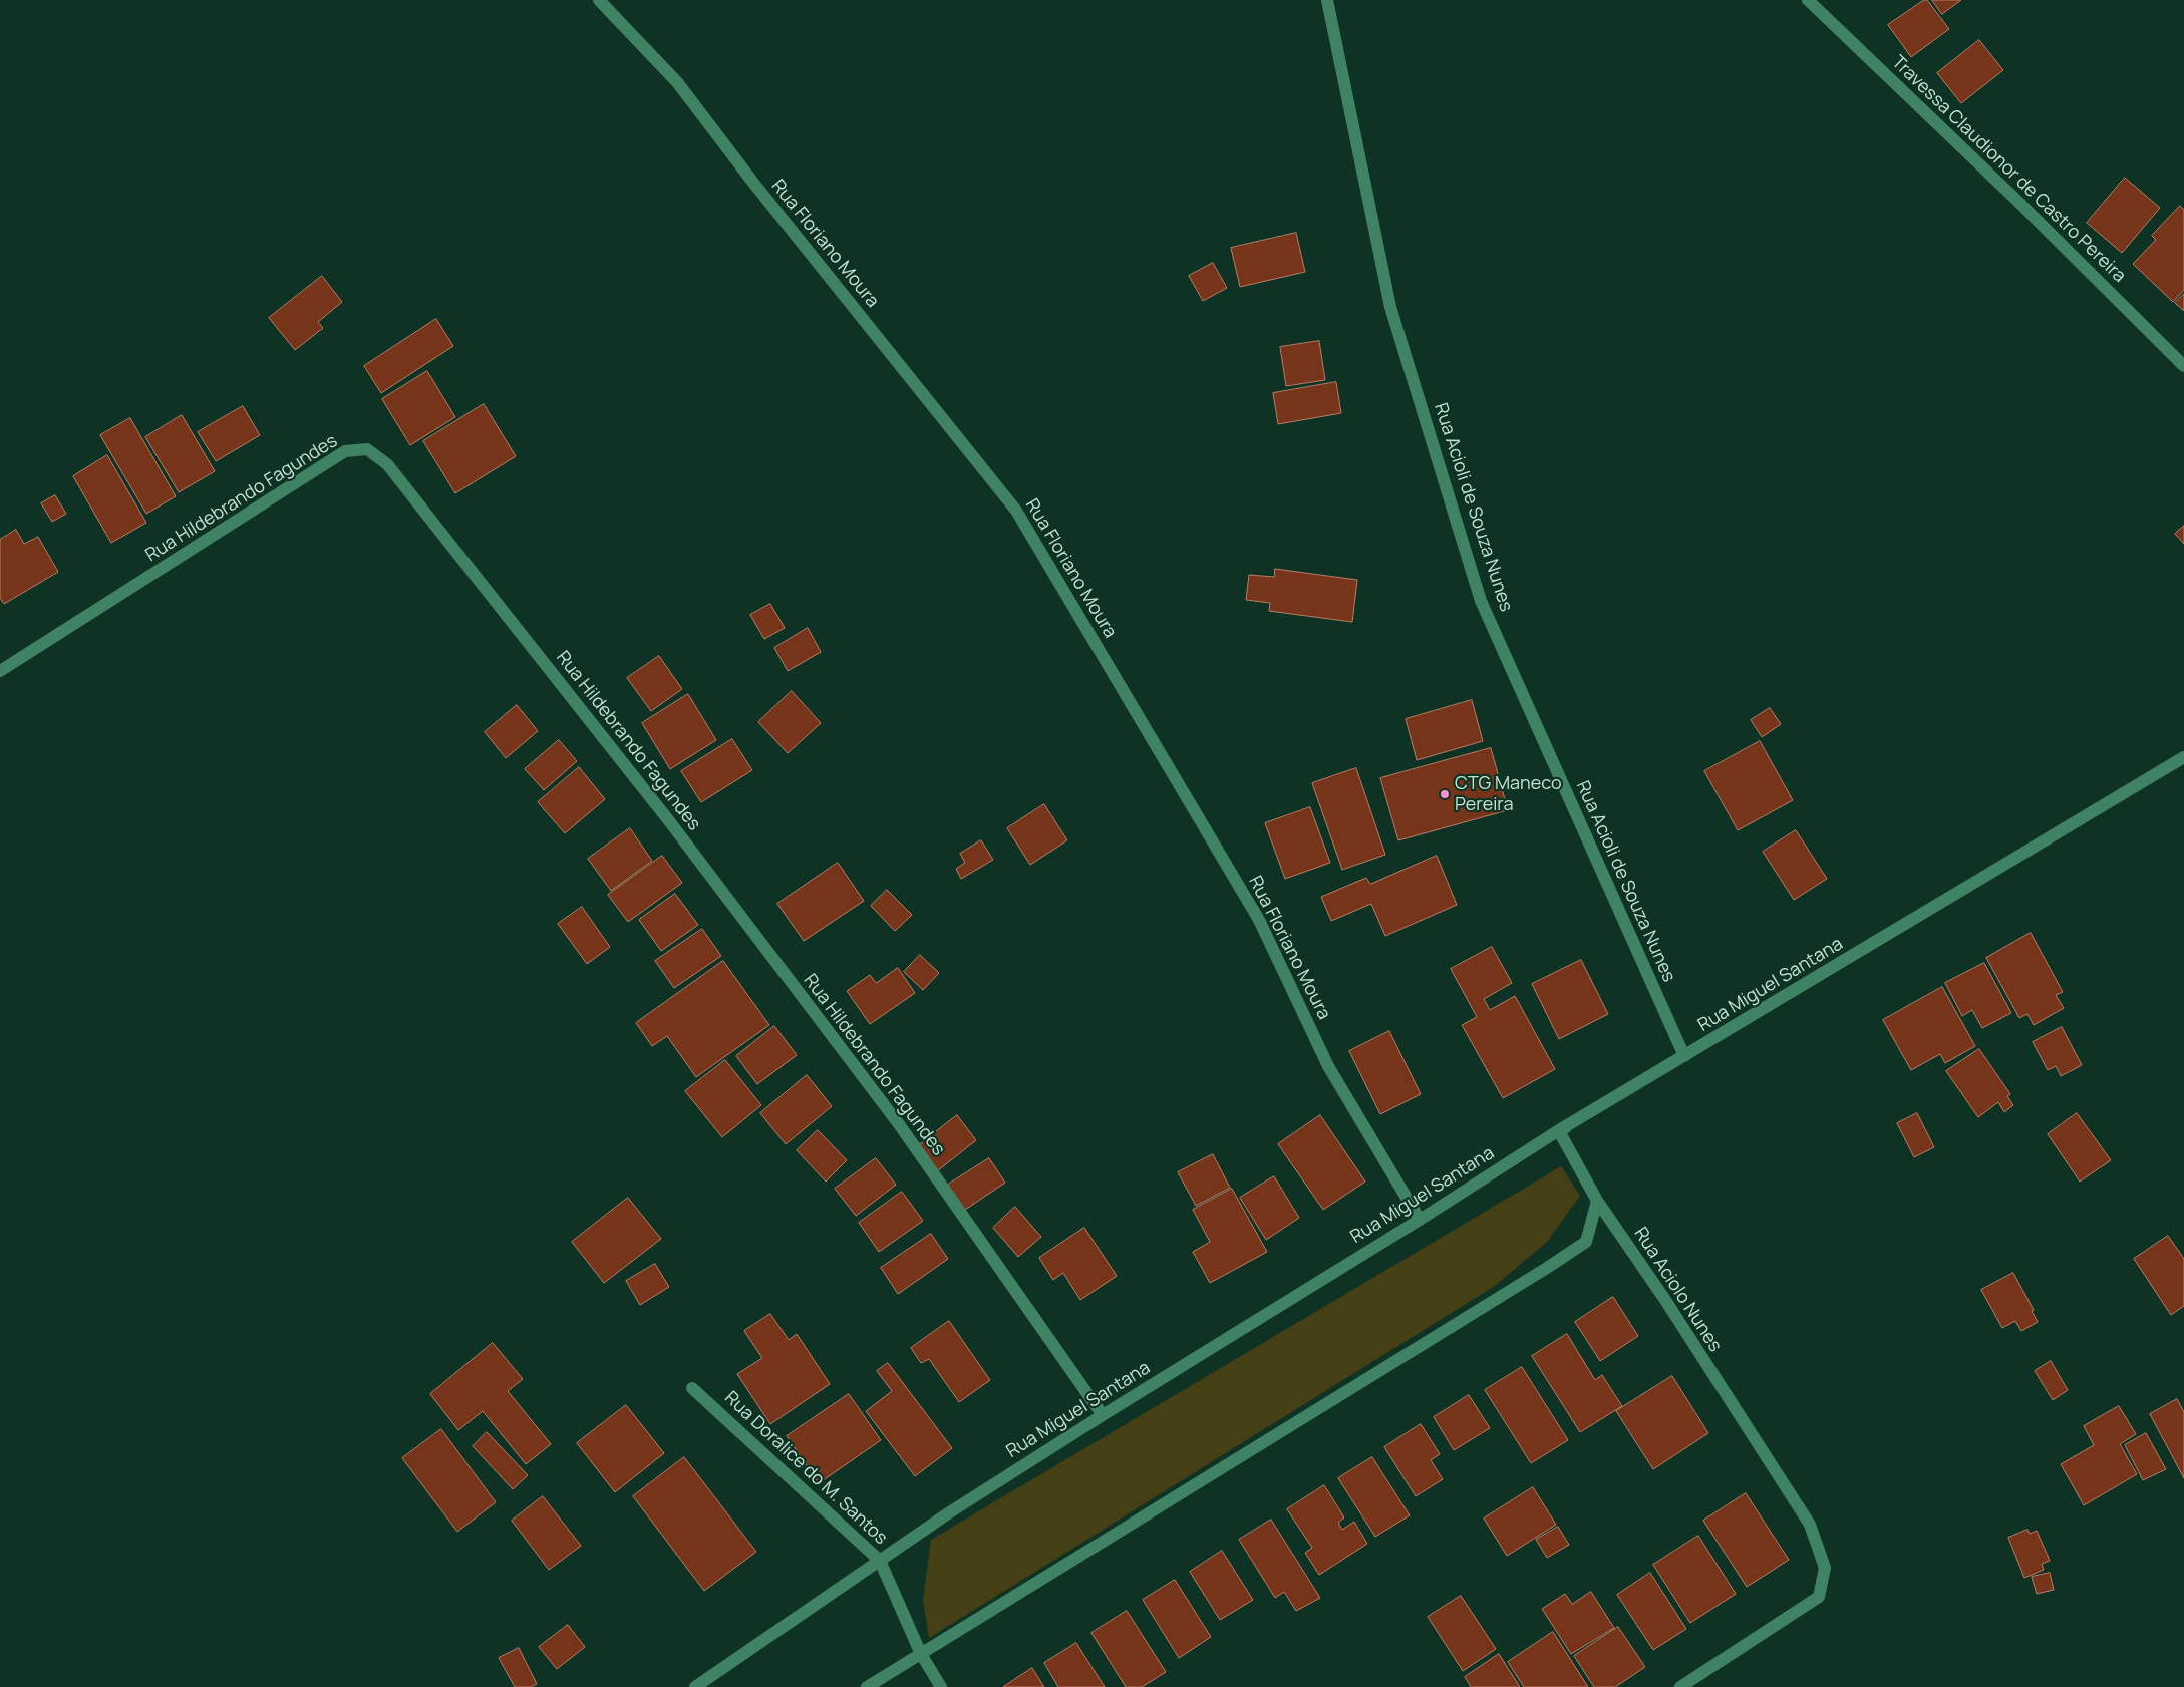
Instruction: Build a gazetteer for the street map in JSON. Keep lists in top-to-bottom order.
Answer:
{
  "streets": {
    "street": [
      "Travessa Claudionor de Castro Pereira",
      "Rua Floriano Moura",
      "Rua Hildebrando Fagundes",
      "Rua Acioli de Souza Nunes",
      "Rua Miguel Santana",
      "Rua Aciolo Nunes",
      "Rua Doralice do M. Santos"
    ]
  },
  "crossings": [
    ["Rua Floriano Moura", "Rua Miguel Santana"],
    ["Rua Hildebrando Fagundes", "Rua Miguel Santana"],
    ["Rua Acioli de Souza Nunes", "Rua Miguel Santana"],
    ["Rua Acioli de Souza Nunes", "Rua Aciolo Nunes"],
    ["Rua Miguel Santana", "Rua Aciolo Nunes"],
    ["Rua Miguel Santana", "Rua Doralice do M. Santos"]
  ],
  "places": ["CTG Maneco Pereira"]
}
